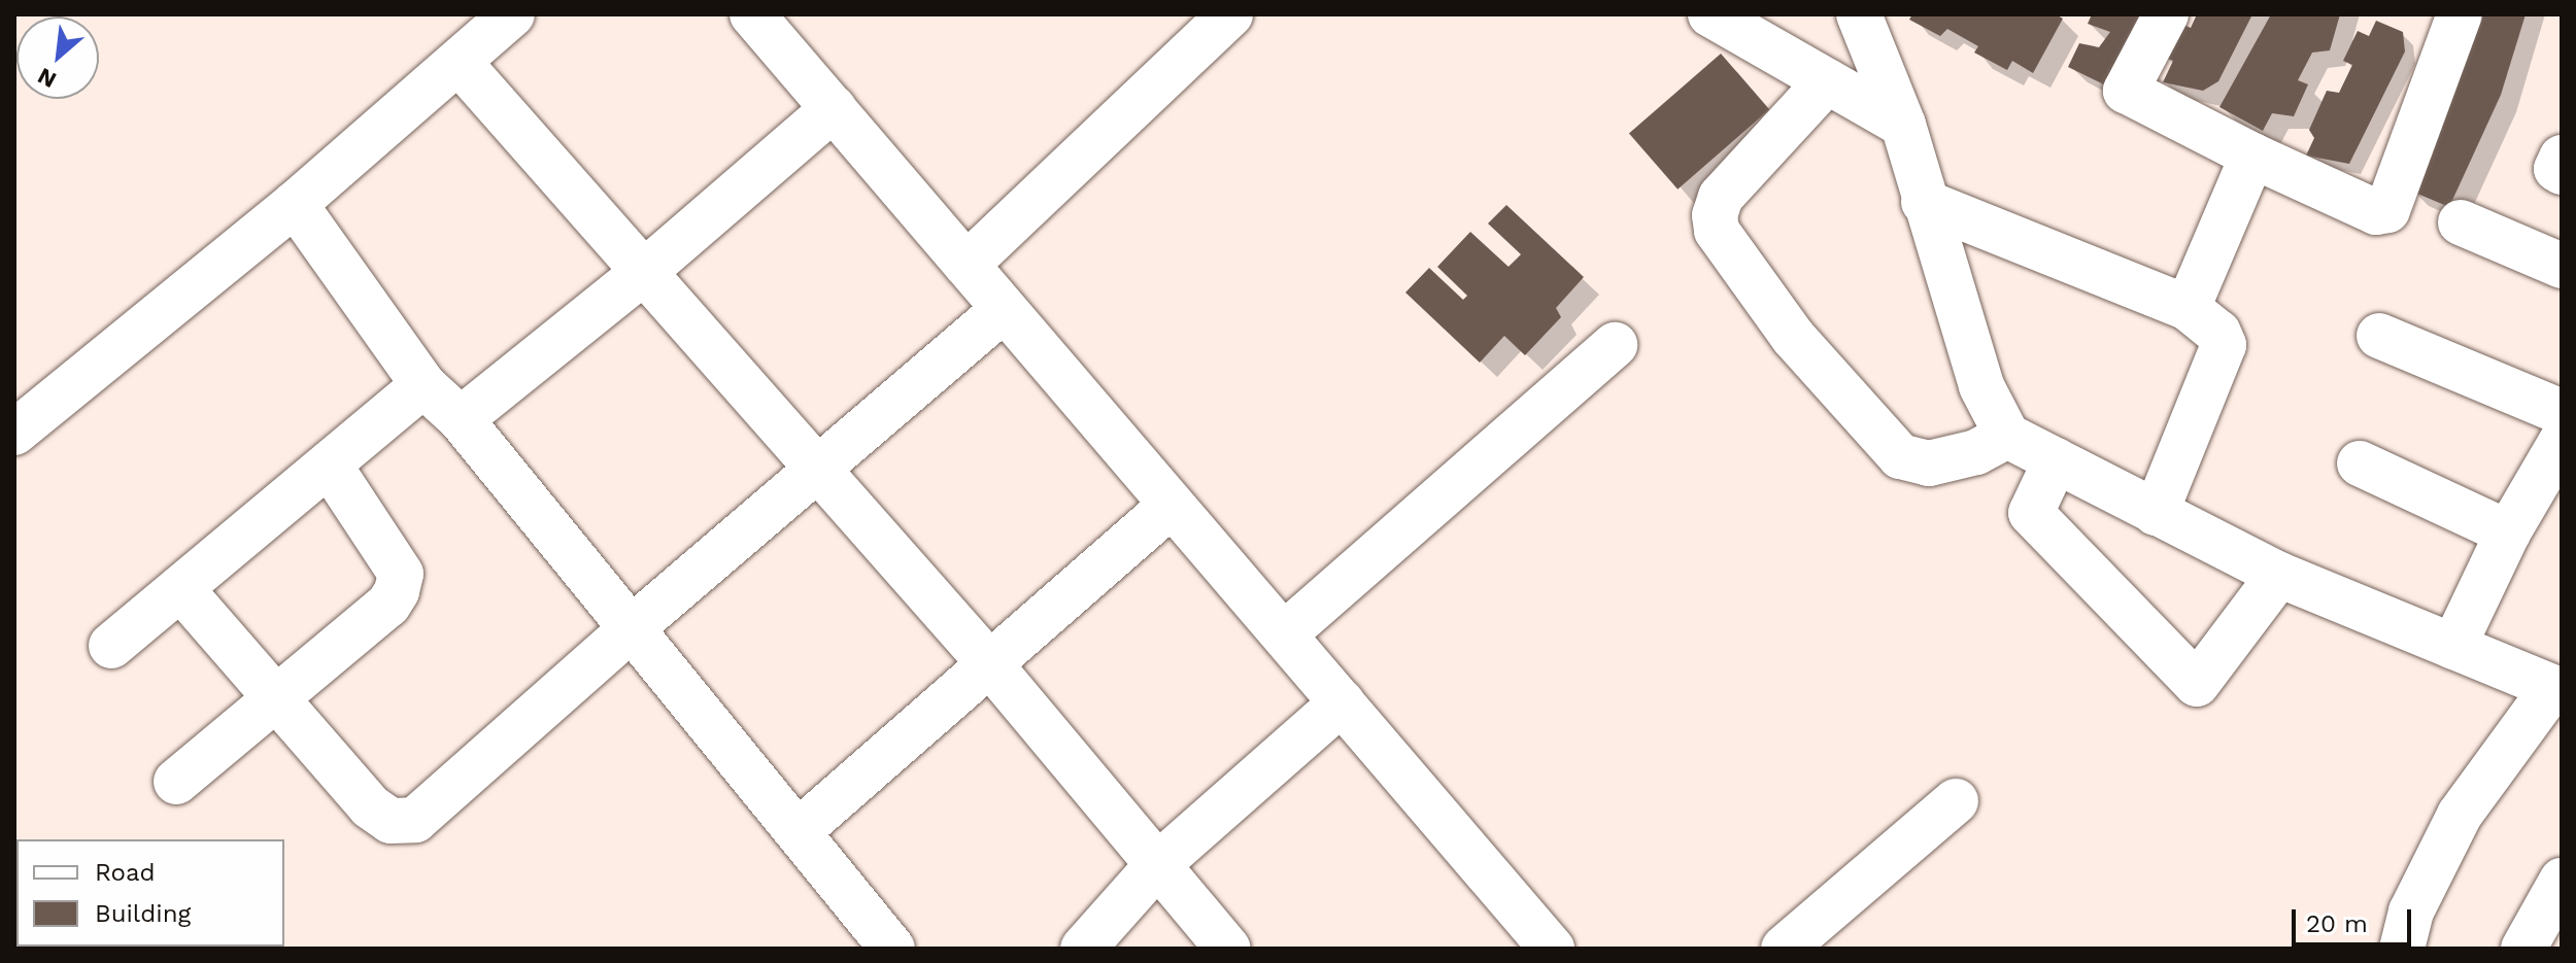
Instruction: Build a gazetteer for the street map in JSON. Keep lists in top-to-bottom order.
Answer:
{
  "legend": ["Road", "Building"],
  "scale_bar": "20 m",
  "north": "bottom left"
}
